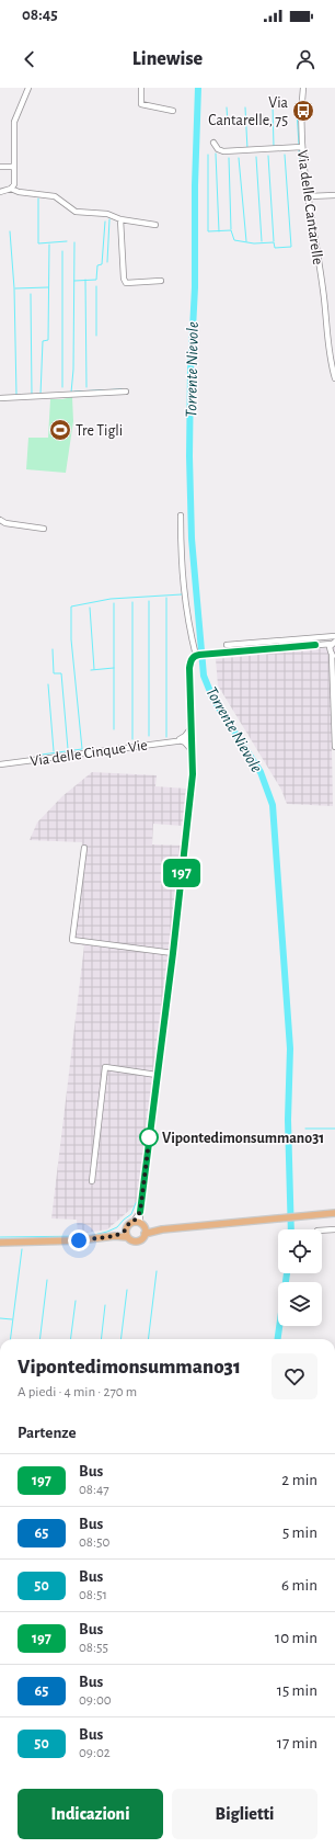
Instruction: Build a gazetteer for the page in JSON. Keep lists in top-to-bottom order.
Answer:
{
  "streets": {
    "street": ["Via delle Cantarelle", "Via delle Cinque Vie"]
  },
  "water": ["Torrente Nievole"],
  "places": {
    "bus stop": ["Via Cantarelle, 75"],
    "sports": ["Tre Tigli"],
    "other": ["Vipontedimonsummano31"]
  },
  "lines": ["bus line 197"],
  "page": {
    "status": "08:45",
    "header": "Linewise",
    "on_map": "197",
    "heading": [
      ["Vipontedimonsummano31", "A piedi · 4 min · 270 m"],
      "Partenze"
    ],
    "list": [
      {
        "mark": "197",
        "name": "Bus",
        "note": "08:47",
        "value": "2 min"
      },
      {
        "mark": "65",
        "name": "Bus",
        "note": "08:50",
        "value": "5 min"
      },
      {
        "mark": "50",
        "name": "Bus",
        "note": "08:51",
        "value": "6 min"
      },
      {
        "mark": "197",
        "name": "Bus",
        "note": "08:55",
        "value": "10 min"
      },
      {
        "mark": "65",
        "name": "Bus",
        "note": "09:00",
        "value": "15 min"
      },
      {
        "mark": "50",
        "name": "Bus",
        "note": "09:02",
        "value": "17 min"
      }
    ],
    "buttons": ["Indicazioni", "Biglietti"]
  }
}
